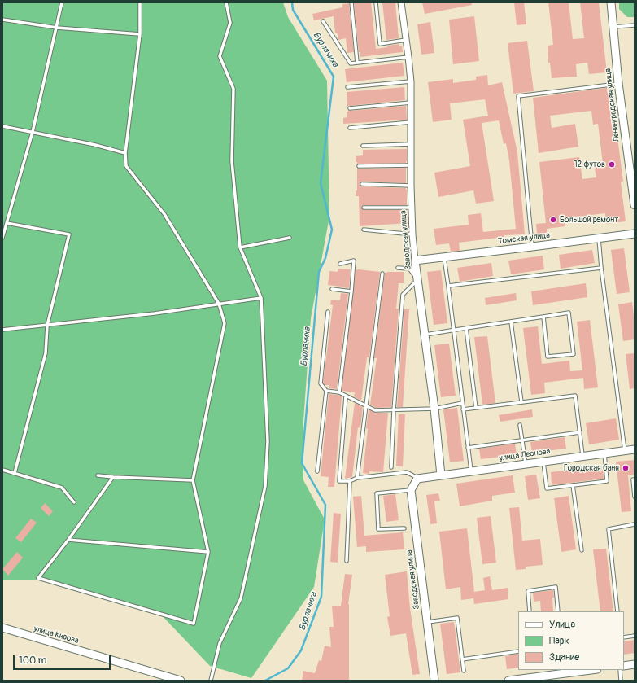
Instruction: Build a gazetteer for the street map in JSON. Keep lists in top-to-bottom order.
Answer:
{
  "streets": {
    "street": [
      "Ленинградская улица",
      "Томская улица",
      "Заводская улица",
      "улица Леонова",
      "улица Кирова"
    ]
  },
  "crossings": [
    ["Томская улица", "Заводская улица"],
    ["Заводская улица", "улица Леонова"]
  ],
  "water": ["Бурлачиха"],
  "places": ["12 футов", "Большой ремонт", "Городская баня"],
  "legend": ["Улица", "Парк", "Здание"],
  "scale_bar": "100 m"
}
